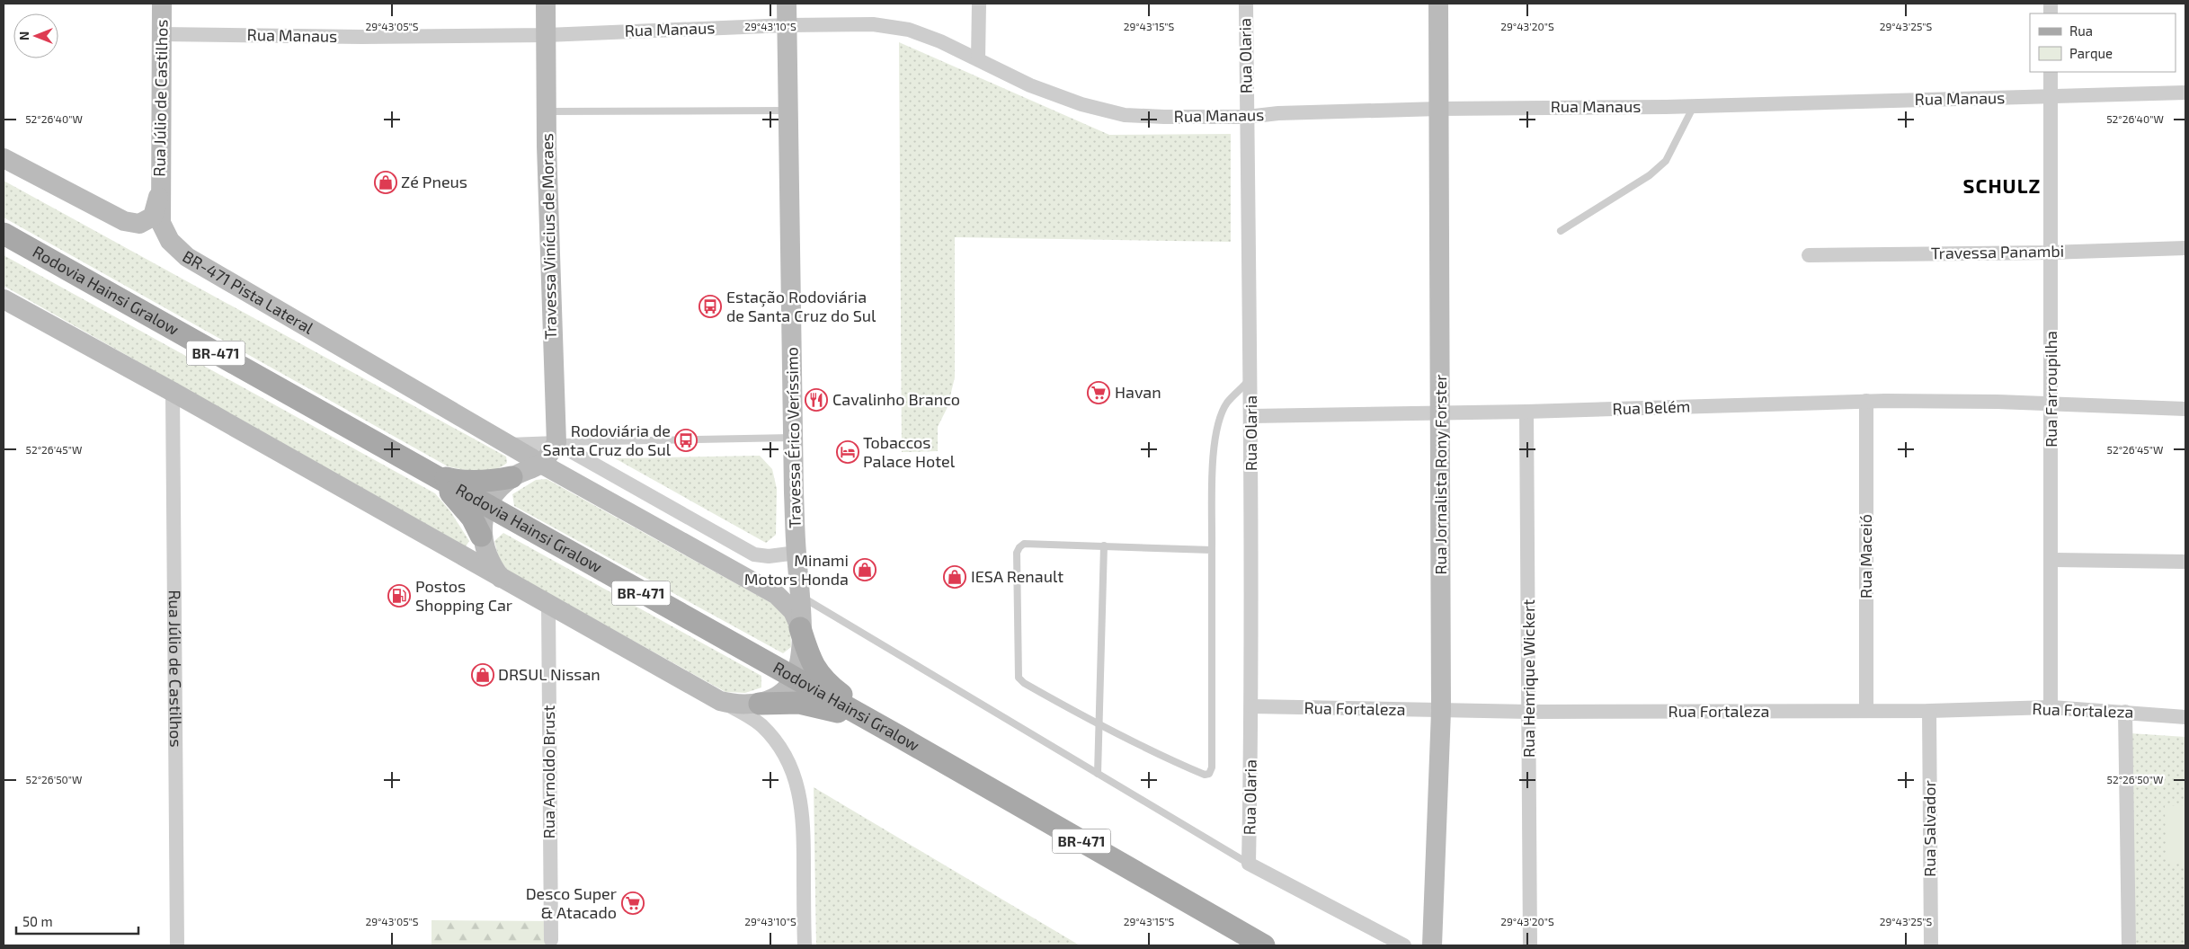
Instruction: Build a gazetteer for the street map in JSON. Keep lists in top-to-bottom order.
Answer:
{
  "streets": {
    "main road": ["Rodovia Hainsi Gralow", "BR-471"],
    "street": [
      "Rua Manaus",
      "Rua Olaria",
      "Rua Júlio de Castilhos",
      "Travessa Vinícius de Moraes",
      "Travessa Panambi",
      "BR-471 Pista Lateral",
      "Rua Farroupilha",
      "Rua Belém",
      "Travessa Érico Veríssimo",
      "Rua Jornalista Rony Forster",
      "Rua Maceió",
      "Rua Henrique Wickert",
      "Rua Fortaleza",
      "Rua Arnoldo Brust",
      "Rua Salvador"
    ]
  },
  "crossings": [
    ["Rua Manaus", "Rua Olaria"],
    ["Rua Manaus", "Rua Júlio de Castilhos"],
    ["Rua Manaus", "Travessa Vinícius de Moraes"],
    ["Rua Manaus", "Rua Farroupilha"],
    ["Rua Manaus", "Travessa Érico Veríssimo"],
    ["Rua Manaus", "Rua Jornalista Rony Forster"],
    ["Rua Olaria", "Rua Belém"],
    ["Rua Olaria", "Rua Fortaleza"],
    ["Rua Júlio de Castilhos", "BR-471 Pista Lateral"],
    ["Travessa Panambi", "Rua Farroupilha"],
    ["Rodovia Hainsi Gralow", "Travessa Érico Veríssimo"],
    ["BR-471 Pista Lateral", "Travessa Érico Veríssimo"],
    ["Rua Farroupilha", "Rua Belém"],
    ["Rua Farroupilha", "Rua Fortaleza"],
    ["Rua Belém", "Rua Jornalista Rony Forster"],
    ["Rua Belém", "Rua Maceió"],
    ["Rua Belém", "Rua Henrique Wickert"],
    ["Rua Jornalista Rony Forster", "Rua Fortaleza"],
    ["Rua Maceió", "Rua Fortaleza"],
    ["Rua Henrique Wickert", "Rua Fortaleza"],
    ["Rua Fortaleza", "Rua Salvador"]
  ],
  "districts": ["SCHULZ"],
  "places": {
    "shop": [
      "Zé Pneus",
      "Minami Motors Honda",
      "IESA Renault",
      "DRSUL Nissan"
    ],
    "bus stop": ["Estação Rodoviária de Santa Cruz do Sul", "Rodoviária de Santa Cruz do Sul"],
    "supermarket": ["Havan", "Desco Super & Atacado"],
    "restaurant": ["Cavalinho Branco"],
    "hotel": ["Tobaccos Palace Hotel"],
    "fuel station": ["Postos Shopping Car"]
  },
  "legend": ["Rua", "Parque"],
  "scale_bar": "50 m",
  "north": "left",
  "coordinates": [
    "29°43'05\"S",
    "29°43'10\"S",
    "29°43'15\"S",
    "29°43'20\"S",
    "29°43'25\"S",
    "52°26'40\"W",
    "52°26'45\"W",
    "52°26'50\"W"
  ]
}
